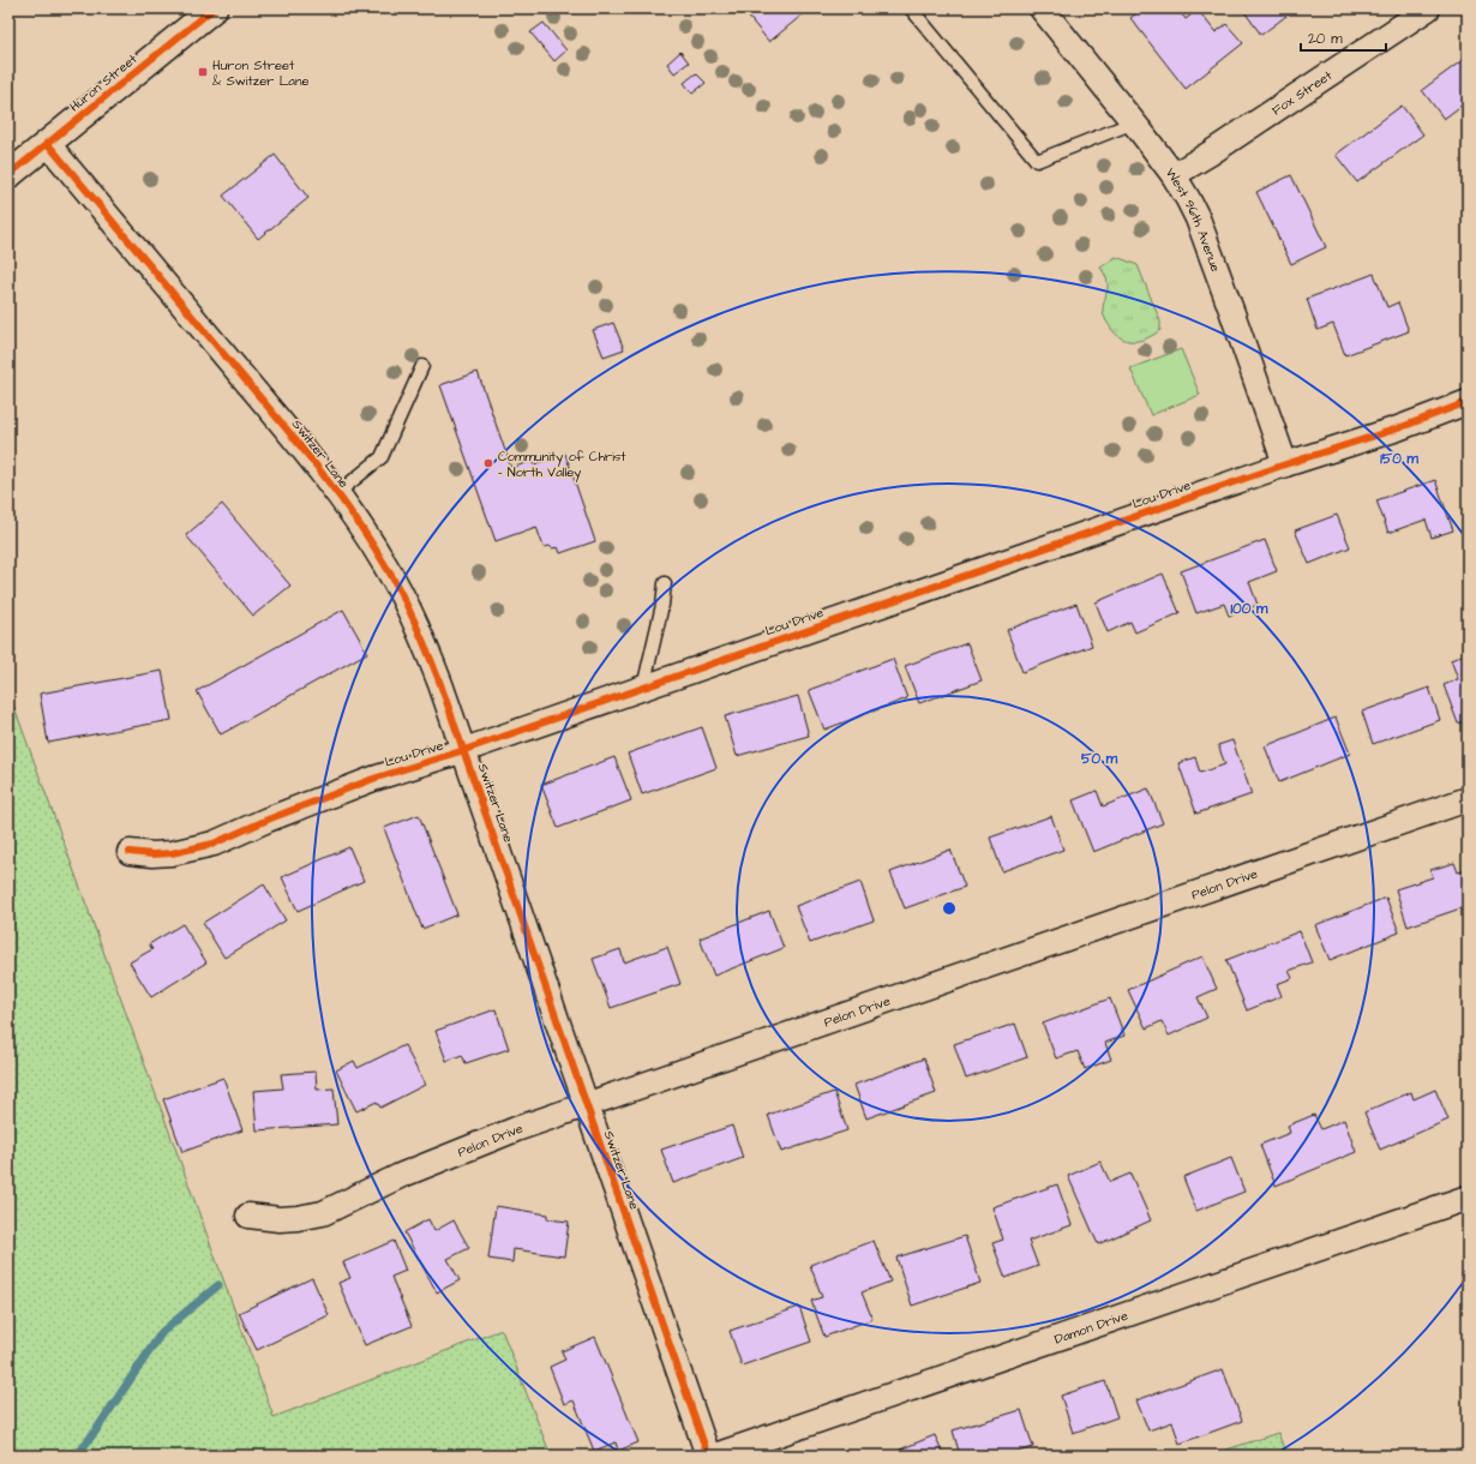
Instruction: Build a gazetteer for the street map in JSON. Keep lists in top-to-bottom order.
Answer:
{
  "streets": {
    "main road": ["Huron Street"],
    "street": [
      "Fox Street",
      "West 96th Avenue",
      "Switzer Lane",
      "Lou Drive",
      "Pelon Drive",
      "Damon Drive"
    ]
  },
  "crossings": [
    ["Huron Street", "Switzer Lane"],
    ["Fox Street", "West 96th Avenue"],
    ["West 96th Avenue", "Lou Drive"],
    ["Switzer Lane", "Lou Drive"],
    ["Switzer Lane", "Pelon Drive"]
  ],
  "places": {
    "transit": ["Huron Street & Switzer Lane"],
    "other": ["Community of Christ - North Valley"]
  },
  "scale_bar": "20 m",
  "rings": ["150 m", "100 m", "50 m"]
}
